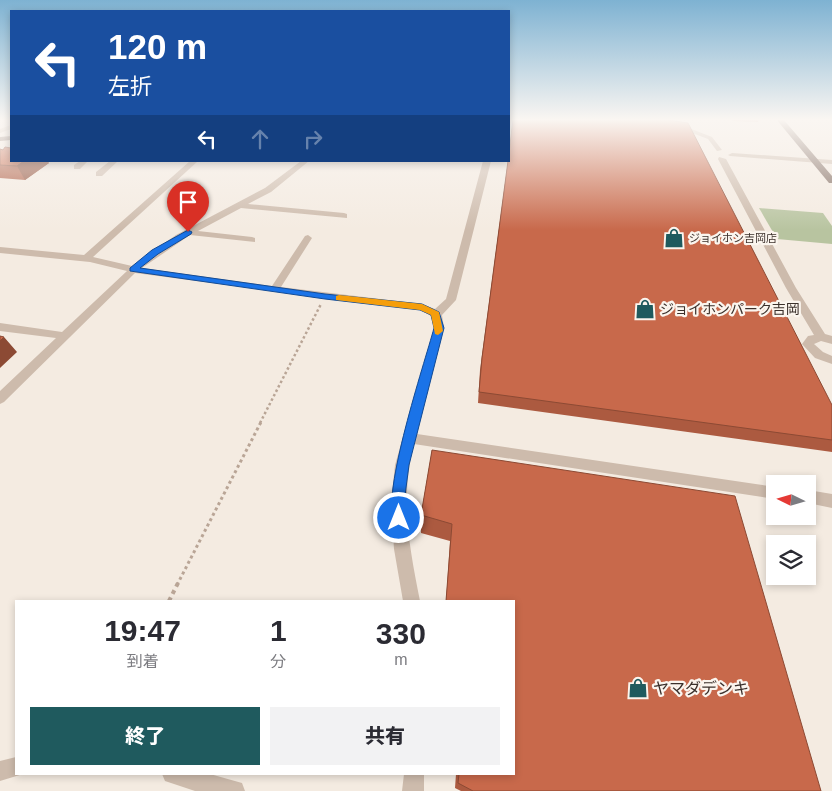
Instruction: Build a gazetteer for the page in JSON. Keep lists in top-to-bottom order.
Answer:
{
  "places": {
    "shop": ["ジョイホン吉岡店", "ジョイホンパーク吉岡", "ヤマダデンキ"]
  },
  "north": "left",
  "page": {
    "turn": ["120 m", "左折"],
    "eta": [
      "19:47",
      "到着",
      "1",
      "分",
      "330",
      "m"
    ],
    "buttons": ["終了", "共有"]
  }
}
